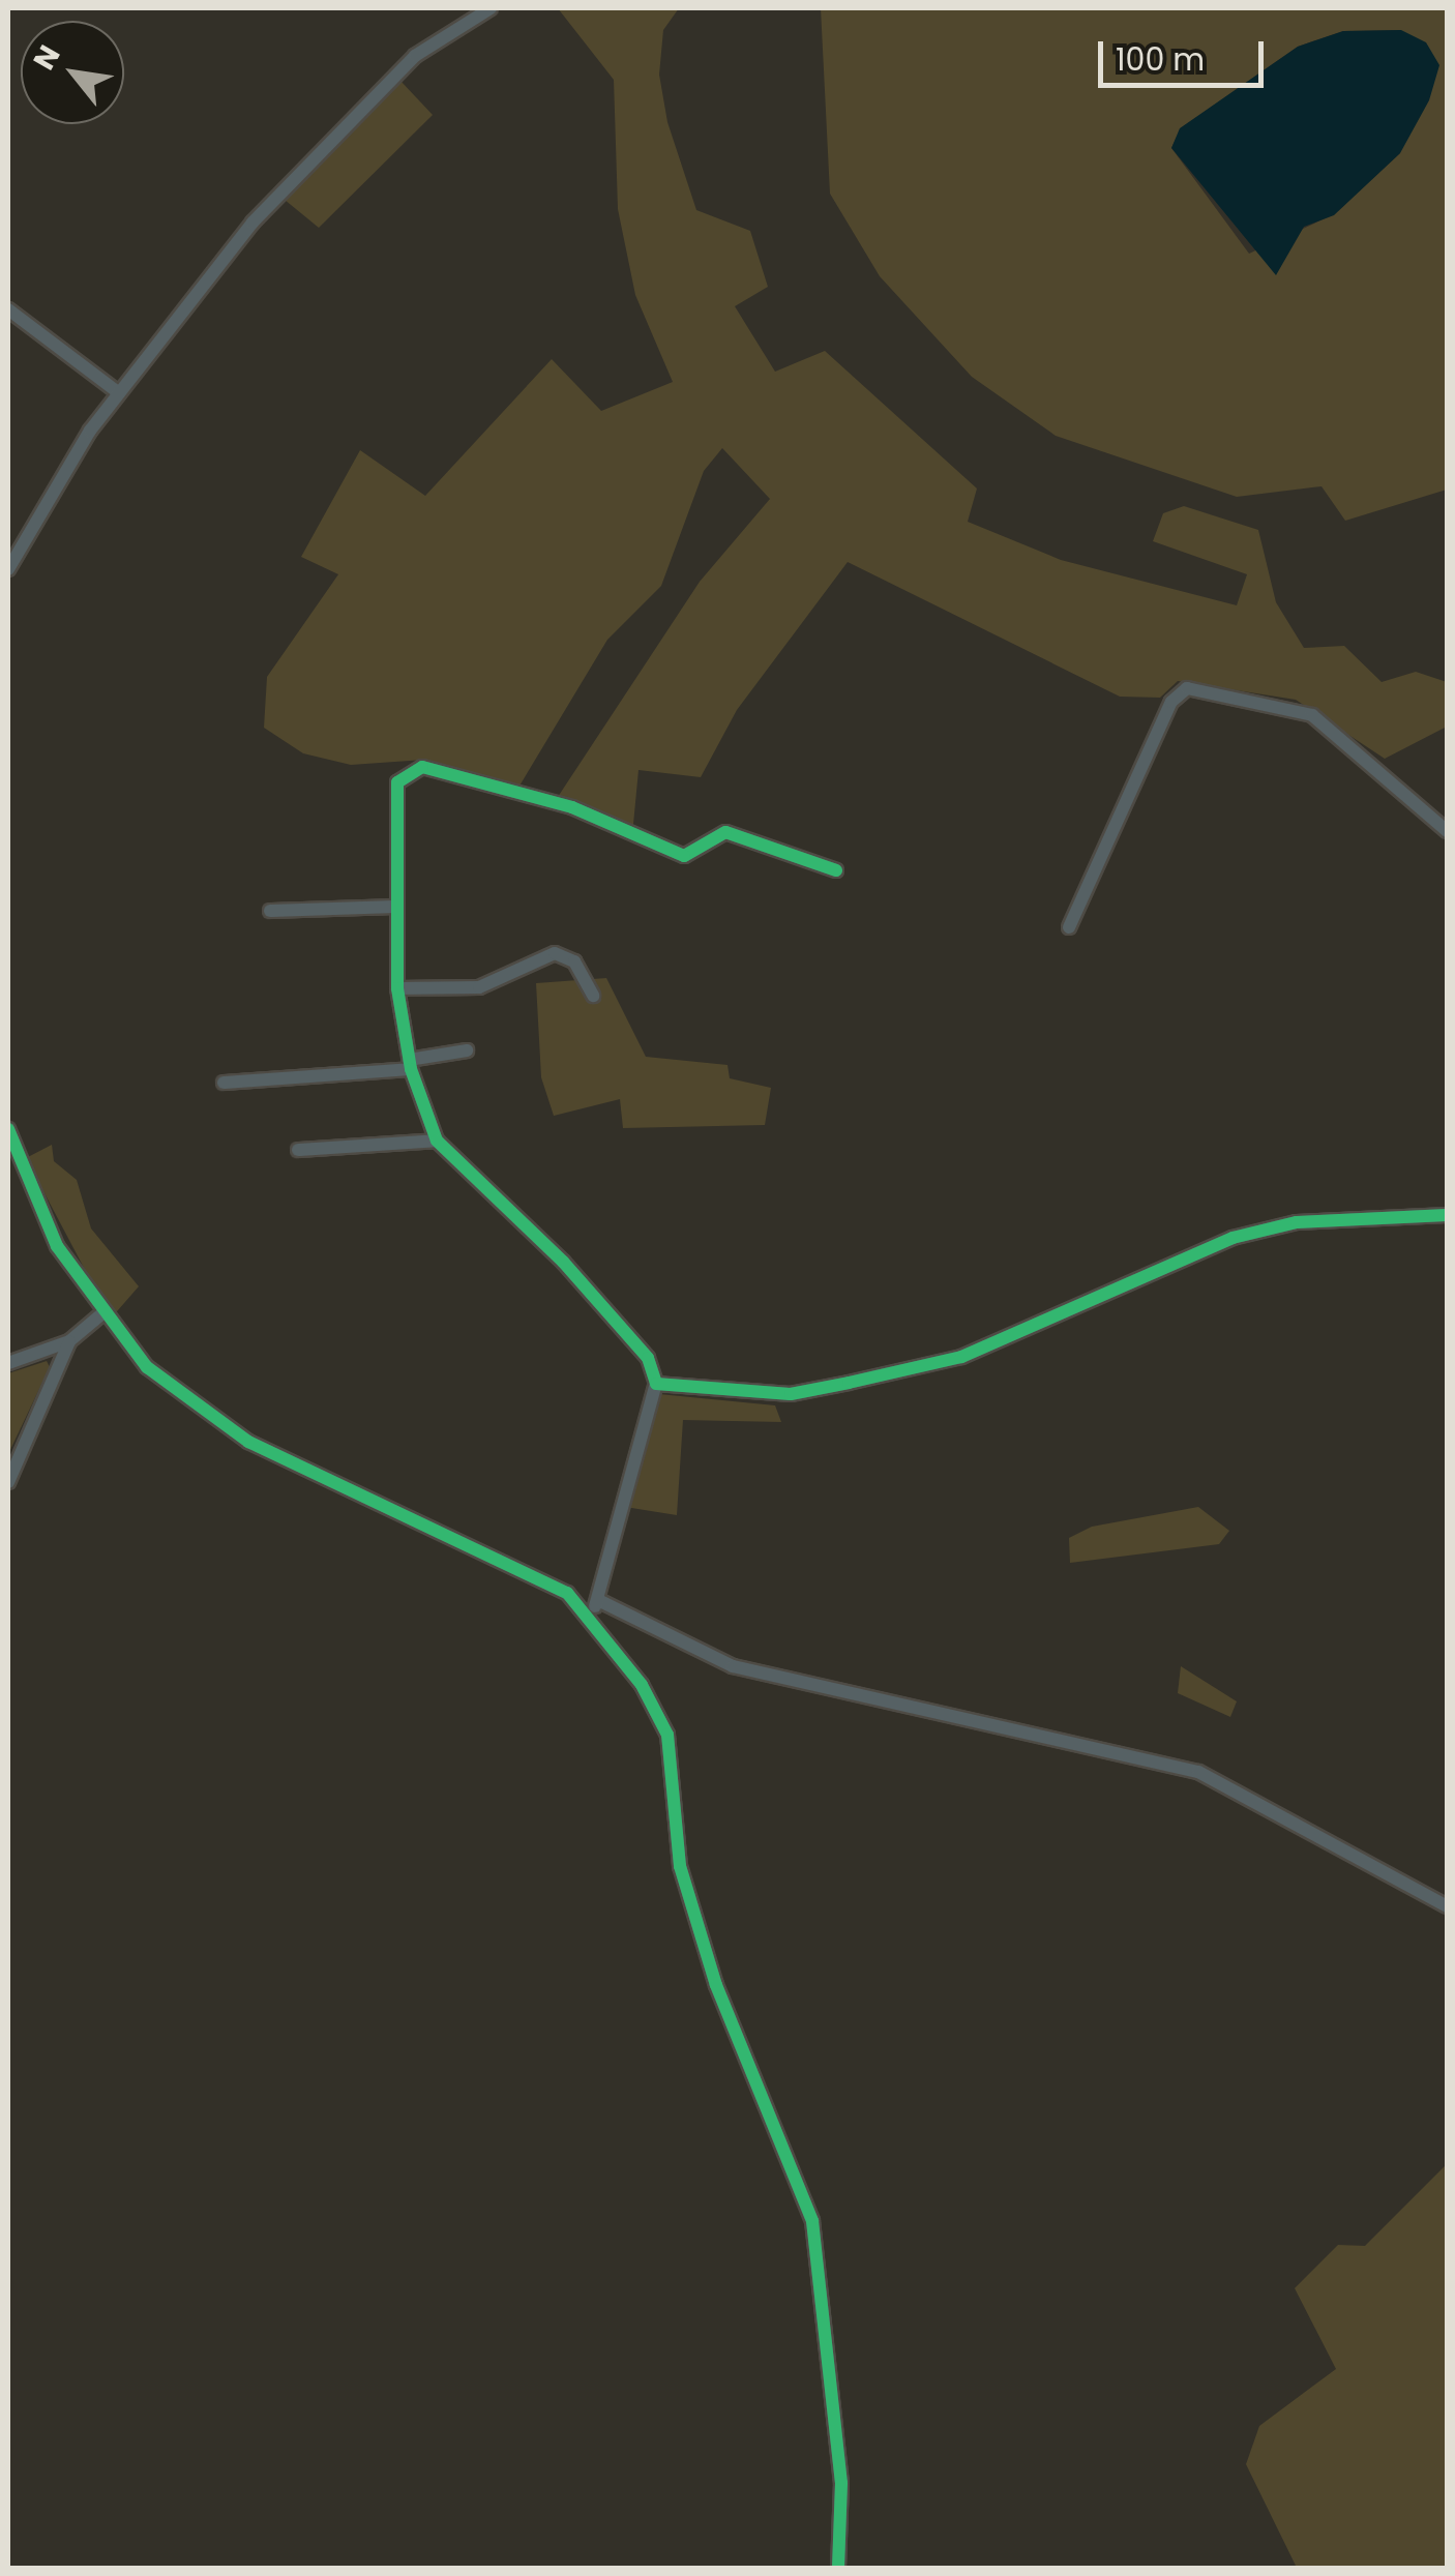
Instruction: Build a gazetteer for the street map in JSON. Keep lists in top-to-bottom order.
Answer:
{
  "scale_bar": "100 m",
  "north": "top left"
}
